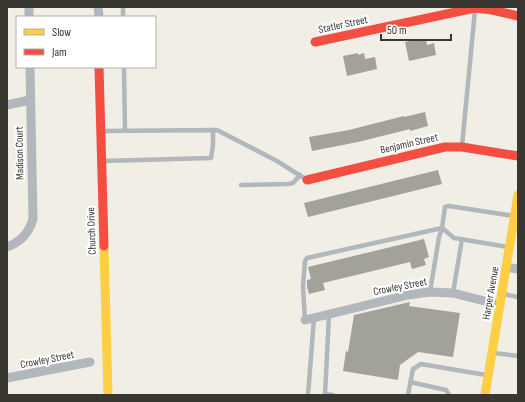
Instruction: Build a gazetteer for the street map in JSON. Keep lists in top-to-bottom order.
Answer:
{
  "streets": {
    "street": [
      "Statler Street",
      "Benjamin Street",
      "Madison Court",
      "Church Drive",
      "Crowley Street",
      "Harper Avenue"
    ]
  },
  "crossings": [
    ["Crowley Street", "Harper Avenue"]
  ],
  "legend": ["Slow", "Jam"],
  "scale_bar": "50 m"
}
